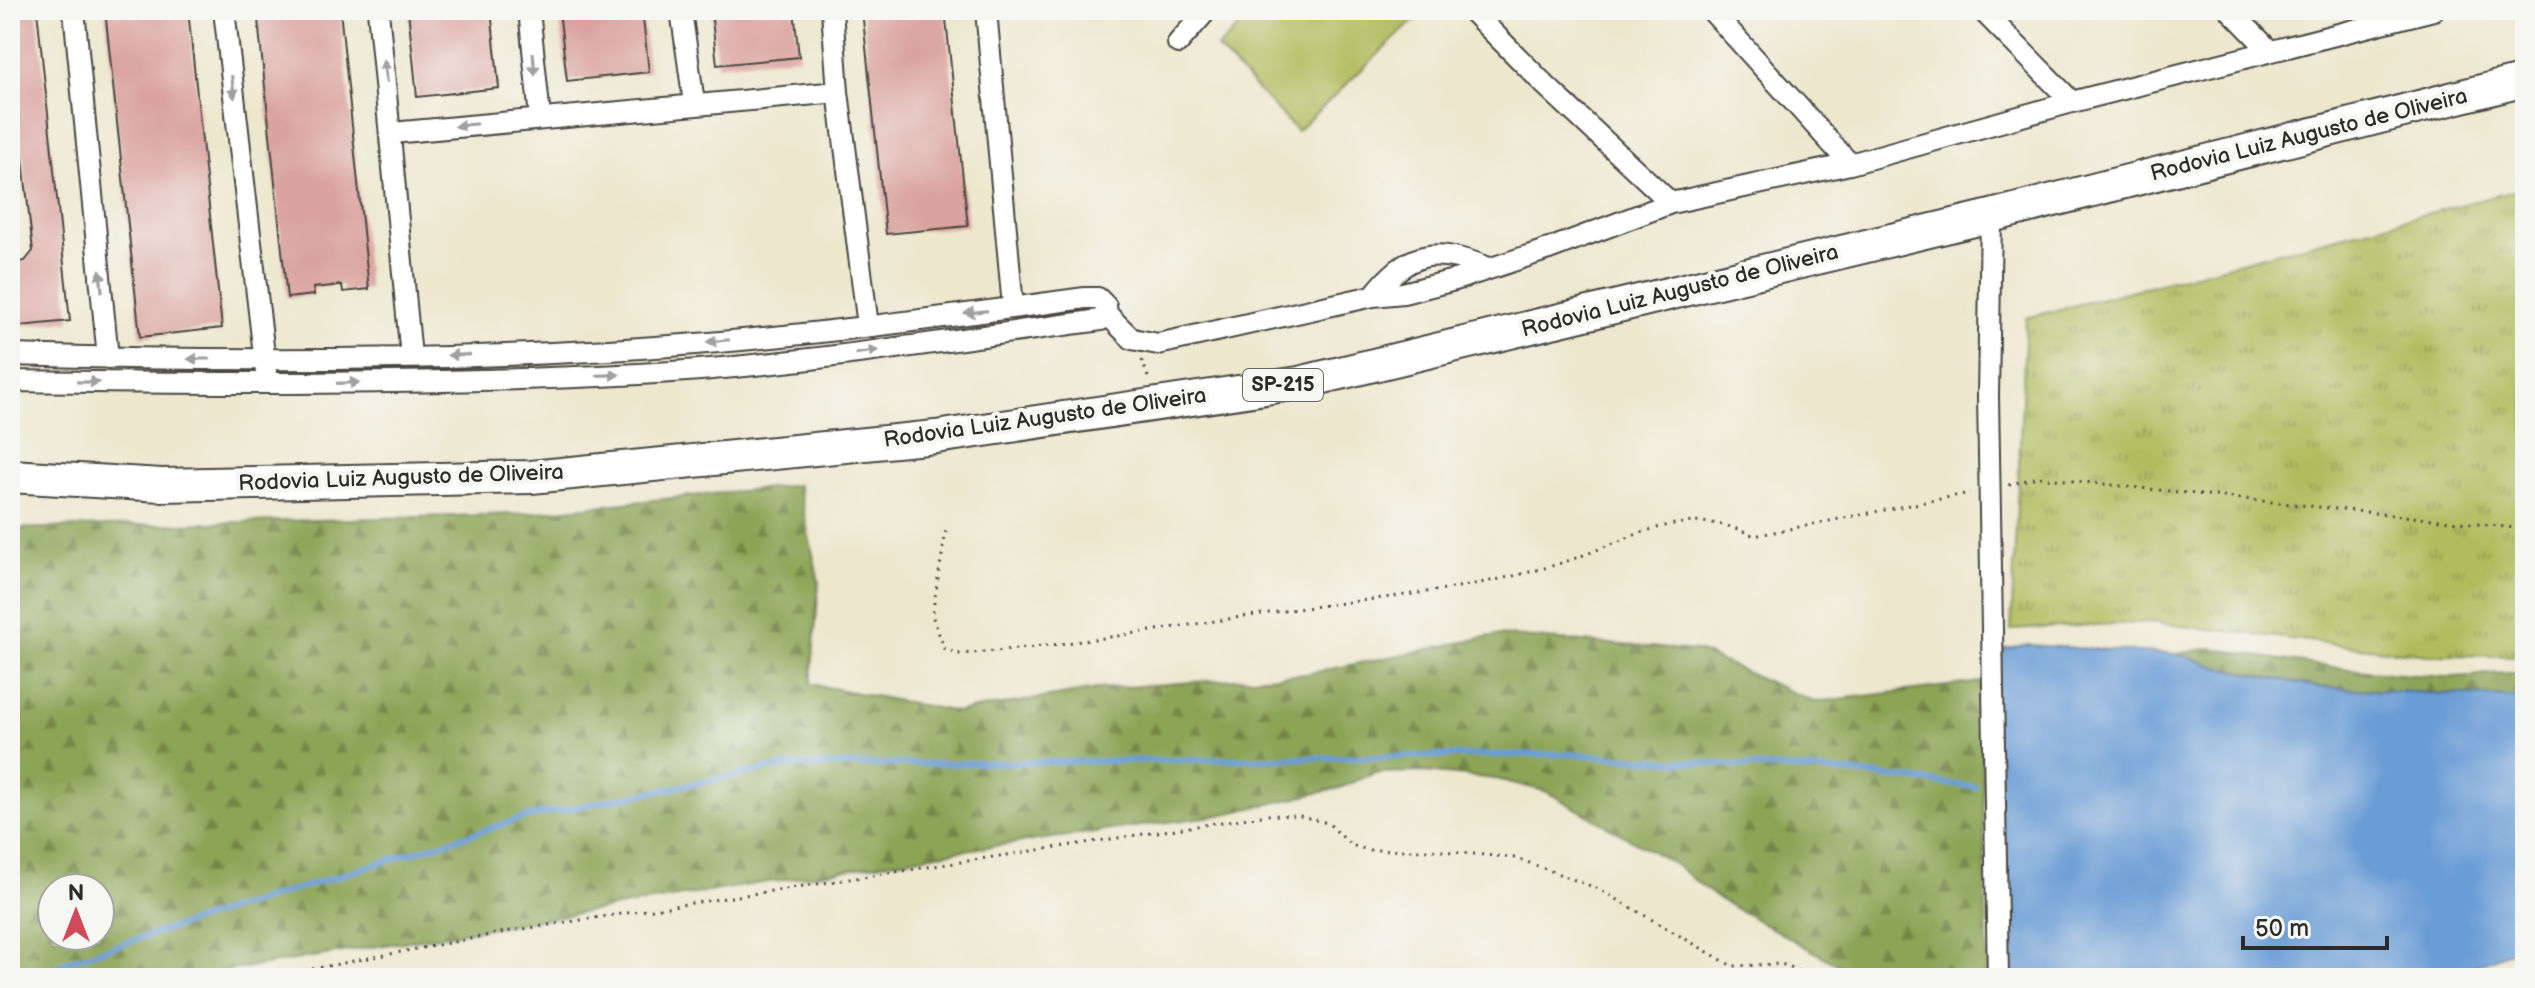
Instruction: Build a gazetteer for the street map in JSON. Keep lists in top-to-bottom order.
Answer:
{
  "streets": {
    "highway": ["Rodovia Luiz Augusto de Oliveira", "SP-215"]
  },
  "scale_bar": "50 m",
  "north": "top"
}
